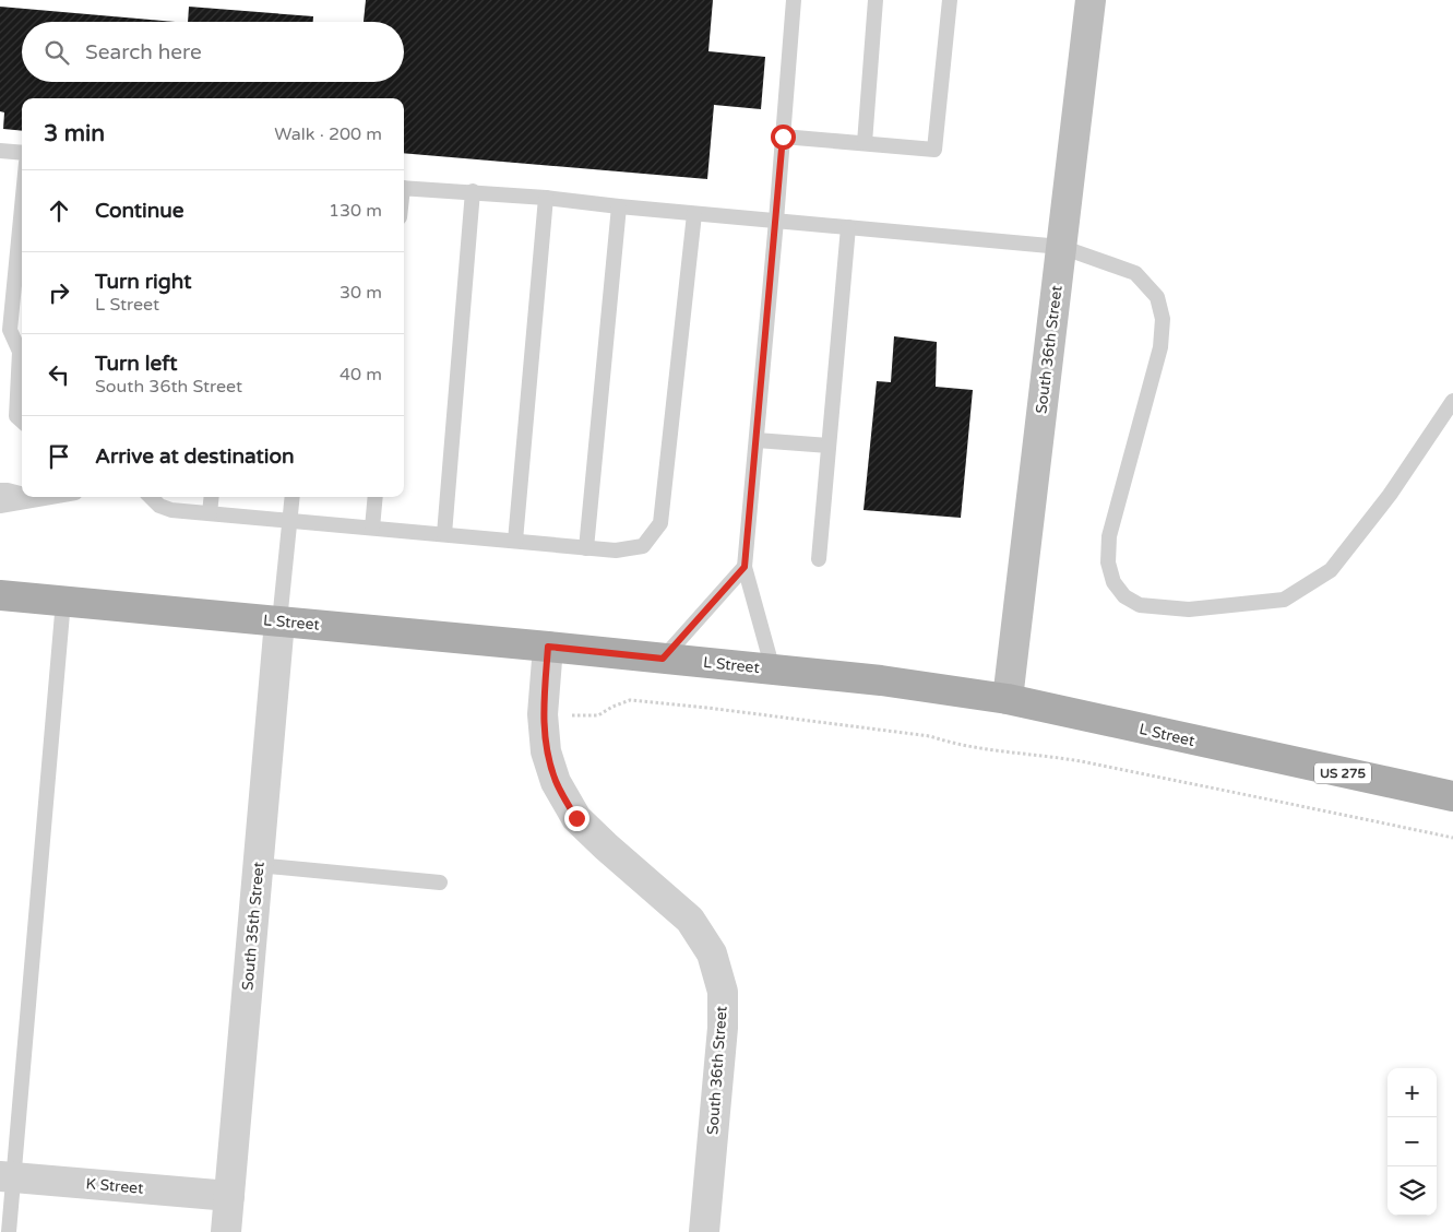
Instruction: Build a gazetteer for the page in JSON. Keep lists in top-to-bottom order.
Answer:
{
  "streets": {
    "main road": ["South 36th Street", "L Street", "US 275"],
    "street": ["South 35th Street", "K Street"]
  },
  "crossings": [
    ["South 36th Street", "L Street"],
    ["L Street", "South 35th Street"],
    ["South 35th Street", "K Street"]
  ],
  "page": {
    "search": "Search here",
    "heading": ["3 min", "Walk · 200 m"],
    "list": [
      ["Continue", "130 m"],
      ["Turn right", "L Street", "30 m"],
      ["Turn left", "South 36th Street", "40 m"],
      "Arrive at destination"
    ],
    "map_buttons": ["+", "−"]
  }
}
